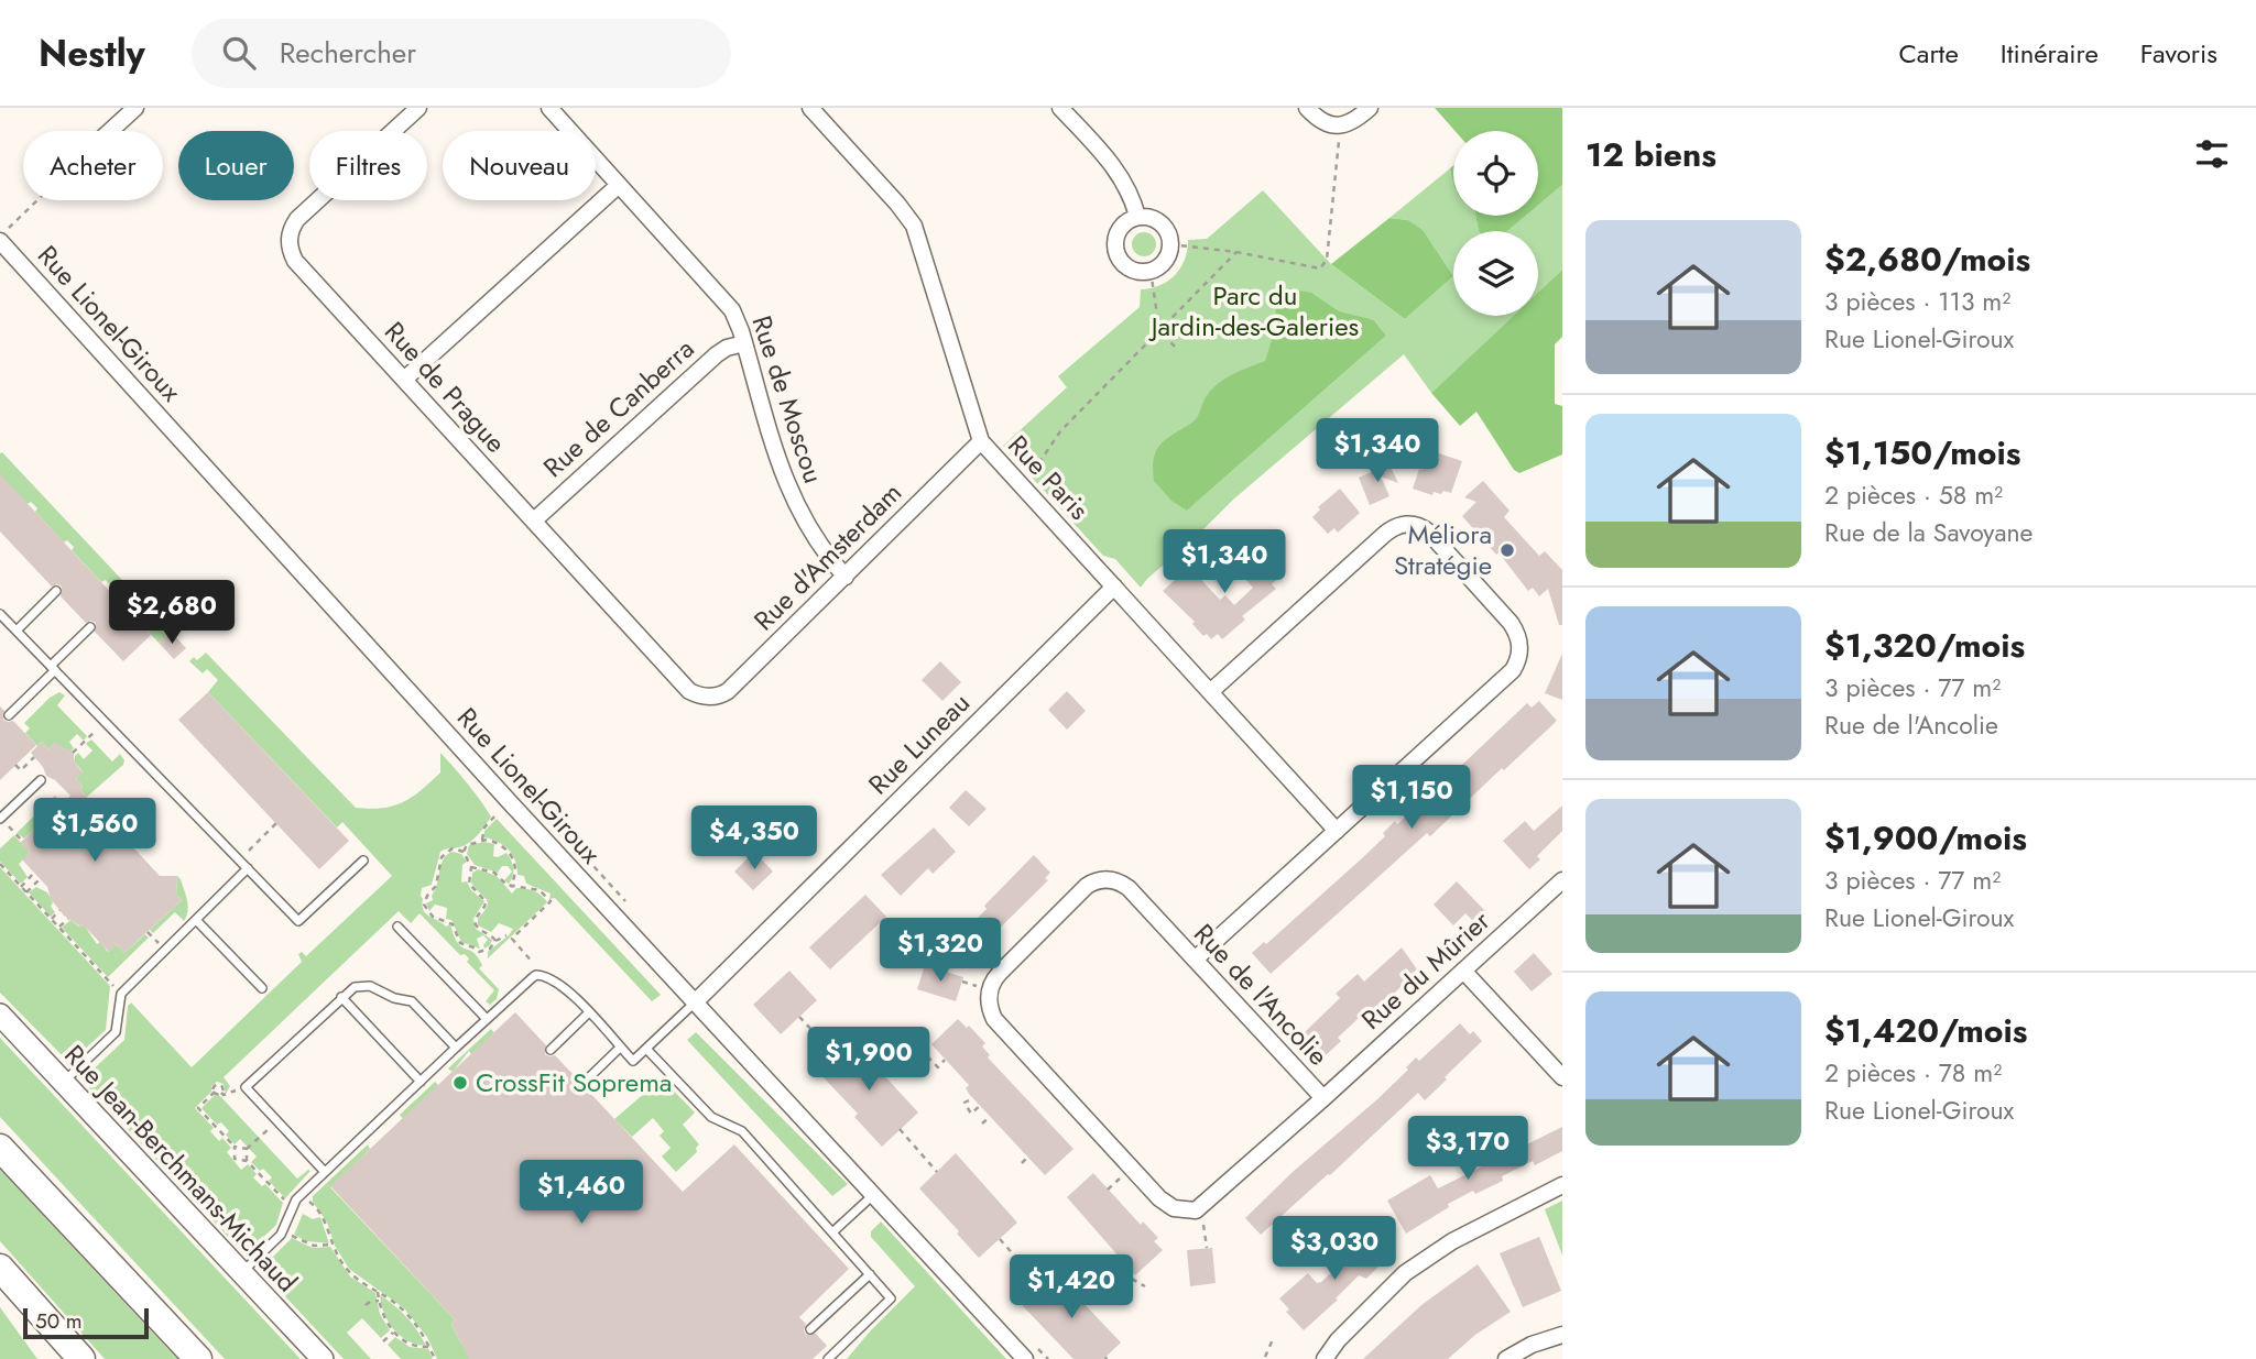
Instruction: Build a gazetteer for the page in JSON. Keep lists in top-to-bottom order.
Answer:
{
  "streets": {
    "street": [
      "Rue Lionel-Giroux",
      "Rue de Prague",
      "Rue de Moscou",
      "Rue de Canberra",
      "Rue Paris",
      "Rue d'Amsterdam",
      "Rue Luneau",
      "Rue du Mûrier",
      "Rue de l'Ancolie",
      "Rue Jean-Berchmans-Michaud"
    ]
  },
  "crossings": [
    ["Rue Lionel-Giroux", "Rue Luneau"],
    ["Rue de Prague", "Rue de Canberra"],
    ["Rue de Prague", "Rue d'Amsterdam"],
    ["Rue de Moscou", "Rue de Canberra"],
    ["Rue de Moscou", "Rue d'Amsterdam"],
    ["Rue Paris", "Rue d'Amsterdam"],
    ["Rue Paris", "Rue Luneau"],
    ["Rue du Mûrier", "Rue de l'Ancolie"]
  ],
  "parks": ["Parc du Jardin-des-Galeries"],
  "places": ["Méliora Stratégie", "CrossFit Soprema"],
  "scale_bar": "50 m",
  "page": {
    "header": "Nestly",
    "search": "Rechercher",
    "nav": ["Carte", "Itinéraire", "Favoris"],
    "heading": "12 biens",
    "chip": [
      "Acheter",
      "Louer",
      "Filtres",
      "Nouveau"
    ],
    "list": [
      {
        "name": "$2,680/mois",
        "note": "3 pièces · 113 m² · Rue Lionel-Giroux"
      },
      {
        "name": "$1,150/mois",
        "note": "2 pièces · 58 m² · Rue de la Savoyane"
      },
      {
        "name": "$1,320/mois",
        "note": "3 pièces · 77 m² · Rue de l'Ancolie"
      },
      {
        "name": "$1,900/mois",
        "note": "3 pièces · 77 m² · Rue Lionel-Giroux"
      },
      {
        "name": "$1,420/mois",
        "note": "2 pièces · 78 m² · Rue Lionel-Giroux"
      }
    ],
    "price": [
      "$1,340",
      "$1,340",
      "$2,680",
      "$1,150",
      "$1,560",
      "$4,350",
      "$1,320",
      "$1,900",
      "$3,170",
      "$1,460",
      "$3,030",
      "$1,420"
    ],
    "scale": "50 m"
  }
}
